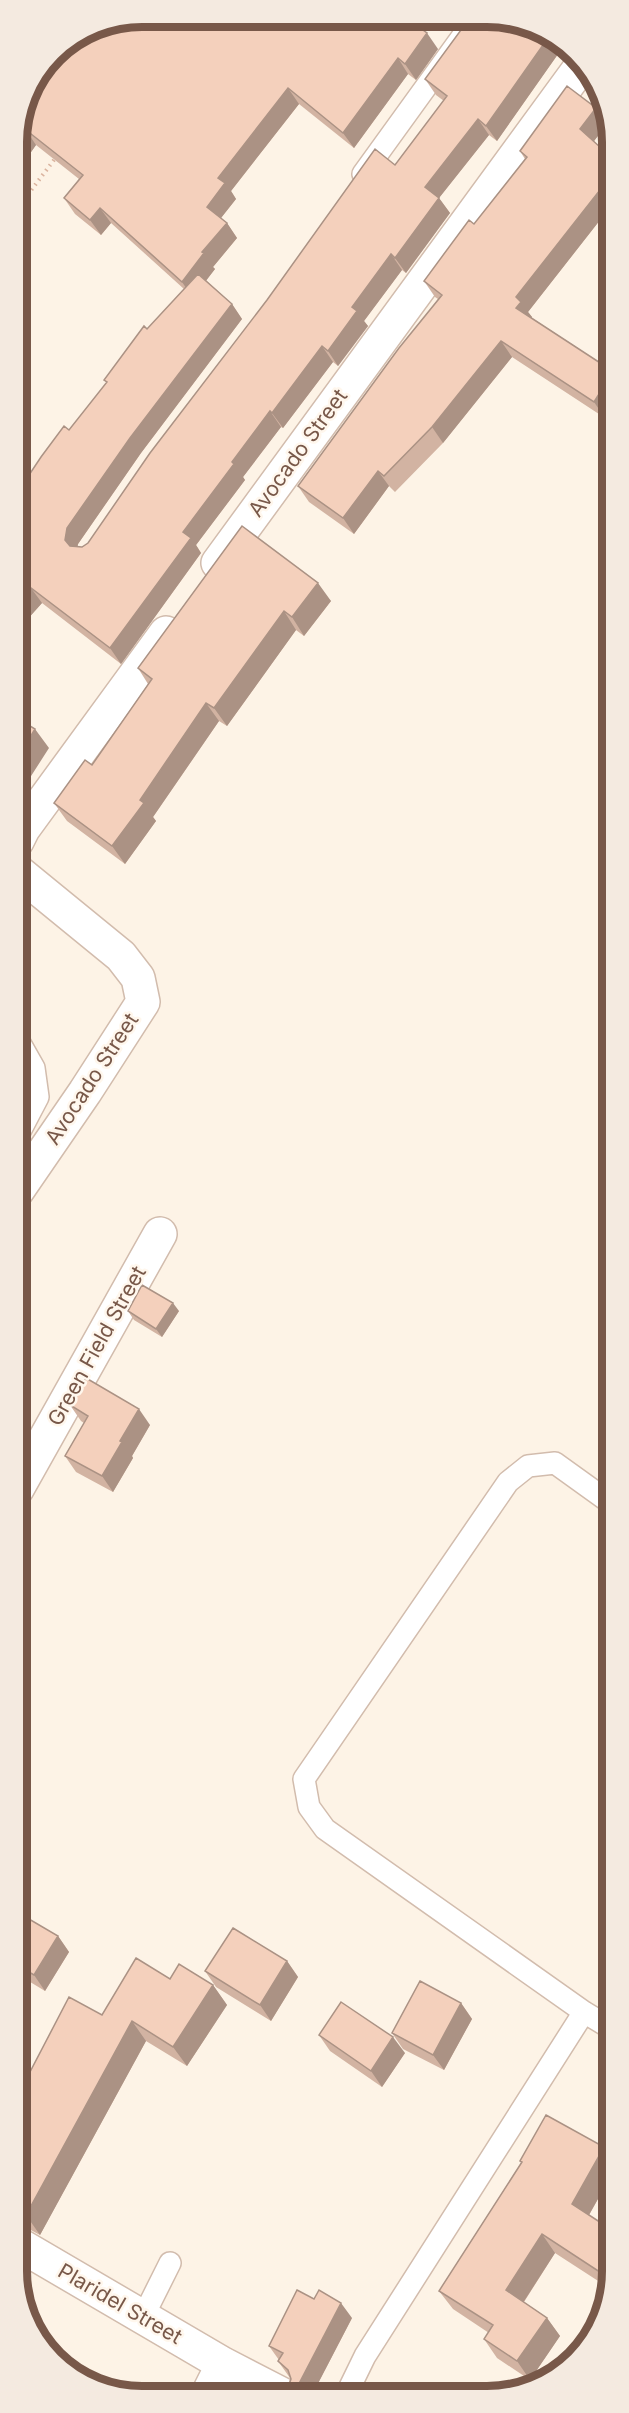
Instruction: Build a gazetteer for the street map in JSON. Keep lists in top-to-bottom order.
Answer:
{
  "streets": {
    "street": ["Avocado Street", "Green Field Street", "Plaridel Street"]
  }
}
